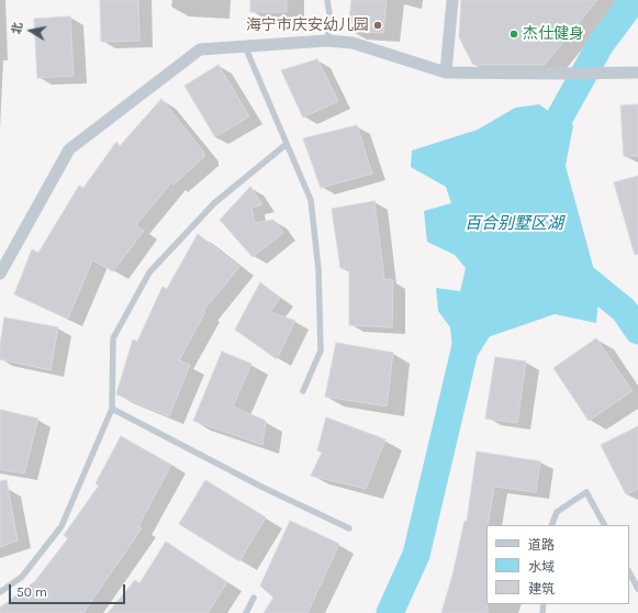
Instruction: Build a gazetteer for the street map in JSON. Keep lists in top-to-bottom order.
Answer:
{
  "water": ["百合别墅区湖"],
  "places": ["海宁市庆安幼儿园", "杰仕健身"],
  "legend": ["道路", "水域", "建筑"],
  "scale_bar": "50 m",
  "north": "left"
}
